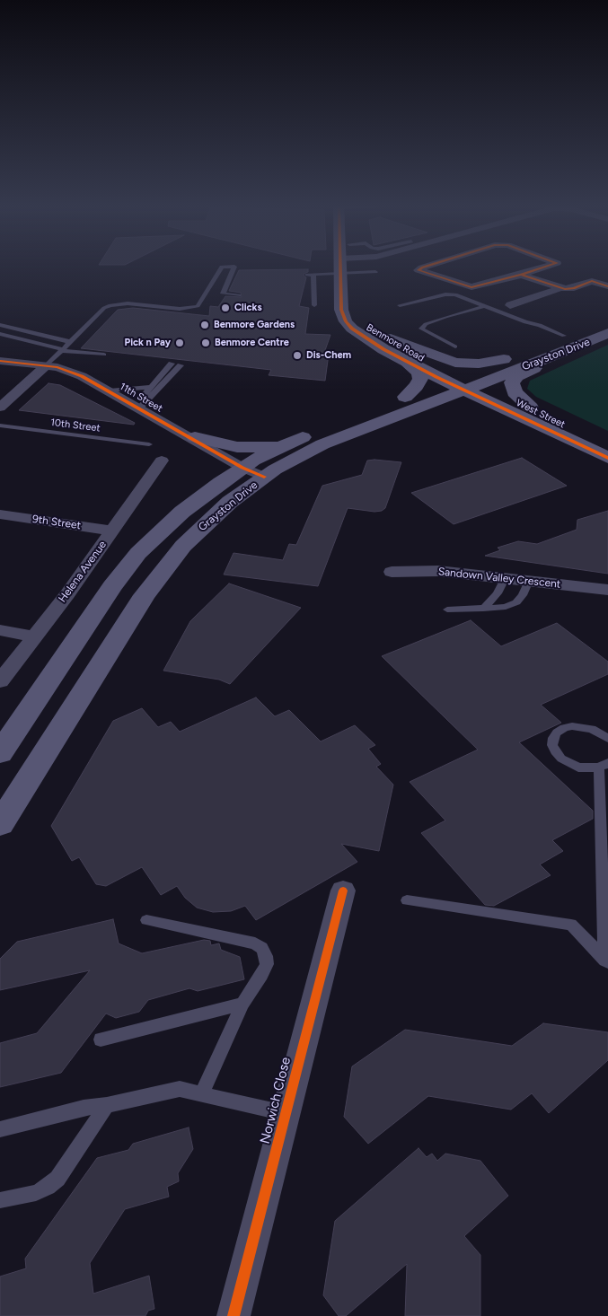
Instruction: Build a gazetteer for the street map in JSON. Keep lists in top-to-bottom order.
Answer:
{
  "streets": {
    "main road": ["Benmore Road", "Grayston Drive", "West Street"],
    "street": [
      "11th Street",
      "9th Street",
      "Helena Avenue",
      "Sandown Valley Crescent",
      "Norwich Close"
    ],
    "lane": ["10th Street"]
  },
  "crossings": [
    ["Benmore Road", "Grayston Drive"],
    ["Benmore Road", "West Street"],
    ["Grayston Drive", "11th Street"],
    ["Grayston Drive", "West Street"],
    ["9th Street", "Helena Avenue"]
  ],
  "places": [
    "Clicks",
    "Benmore Gardens",
    "Pick n Pay",
    "Benmore Centre",
    "Dis-Chem"
  ]
}
